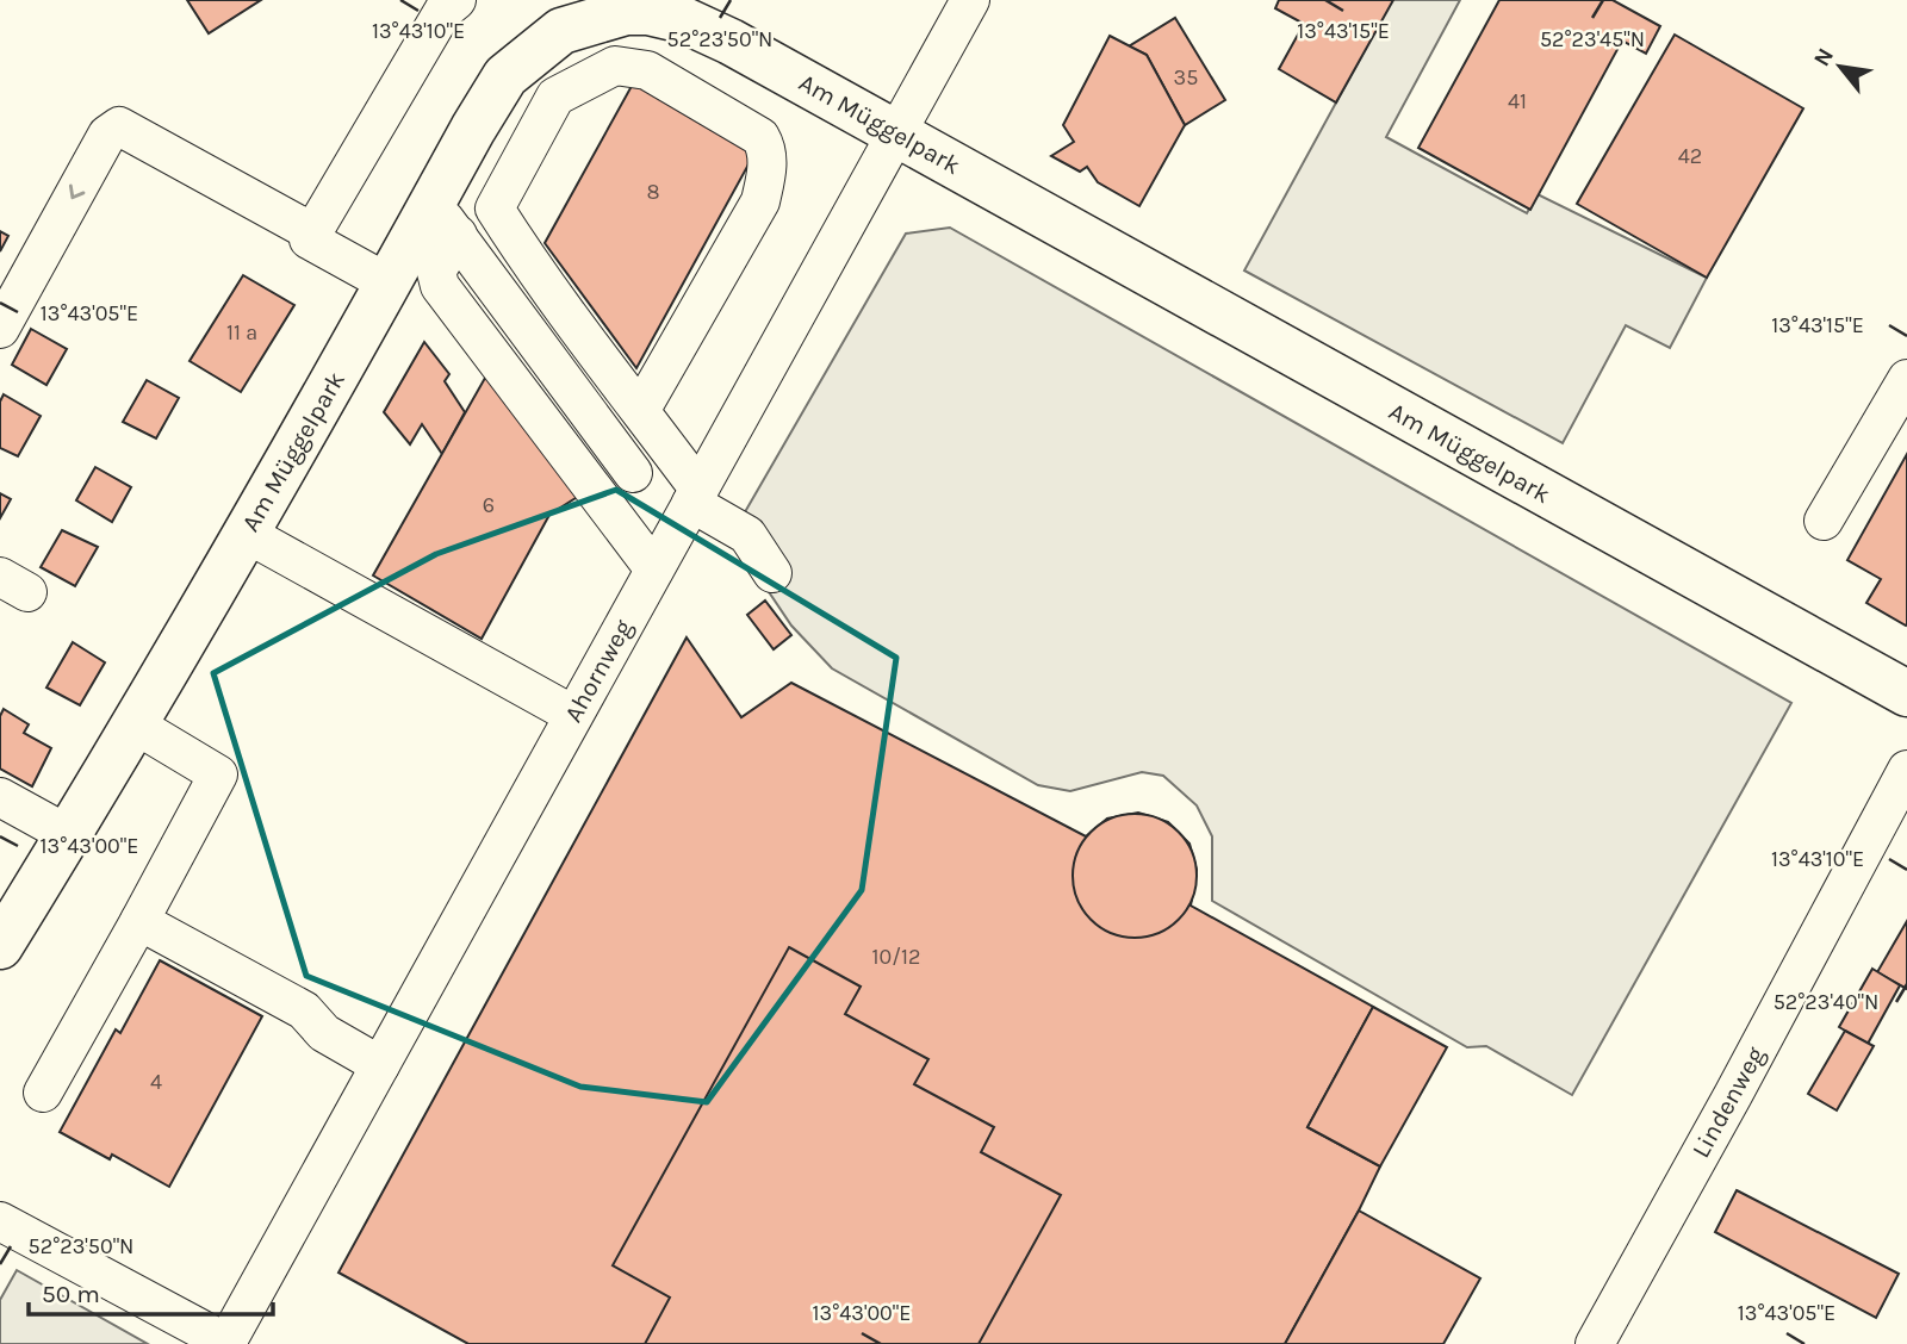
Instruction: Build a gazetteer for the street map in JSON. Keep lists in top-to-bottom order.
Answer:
{
  "streets": {
    "main road": ["Am Müggelpark"],
    "street": ["Ahornweg", "Lindenweg"]
  },
  "crossings": [
    ["Am Müggelpark", "Ahornweg"]
  ],
  "house_numbers": [
    "35",
    "41",
    "42",
    "8",
    "11 a",
    "6",
    "10/12",
    "4"
  ],
  "scale_bar": "50 m",
  "north": "top left",
  "coordinates": [
    "13°43'10\"E",
    "13°43'15\"E",
    "52°23'50\"N",
    "52°23'45\"N",
    "13°43'05\"E",
    "13°43'00\"E",
    "52°23'40\"N"
  ]
}
